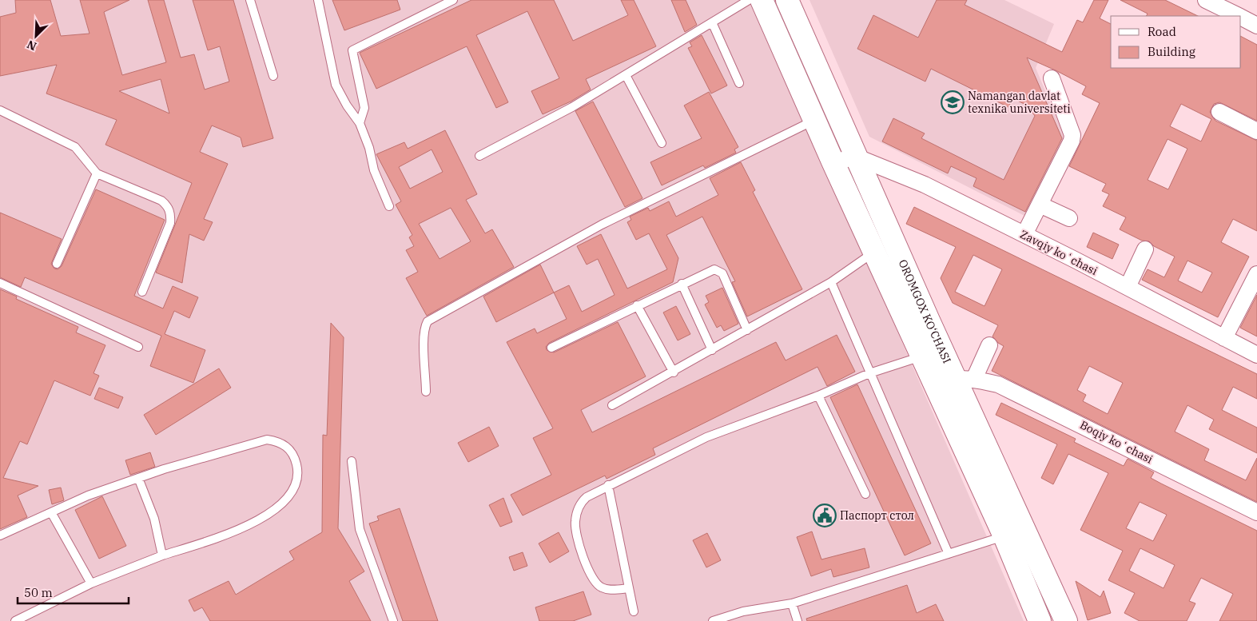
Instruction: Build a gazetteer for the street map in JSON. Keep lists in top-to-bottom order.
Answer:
{
  "streets": {
    "main road": ["OROMGOX KO‘CHASI"],
    "street": ["Zavqiy koʻchasi", "Boqiy koʻchasi"]
  },
  "crossings": [
    ["Zavqiy koʻchasi", "OROMGOX KO‘CHASI"],
    ["OROMGOX KO‘CHASI", "Boqiy koʻchasi"]
  ],
  "places": {
    "school or university": ["Namangan davlat texnika universiteti"],
    "public building": ["Паспорт стол"]
  },
  "legend": ["Road", "Building"],
  "scale_bar": "50 m",
  "north": "bottom left"
}
